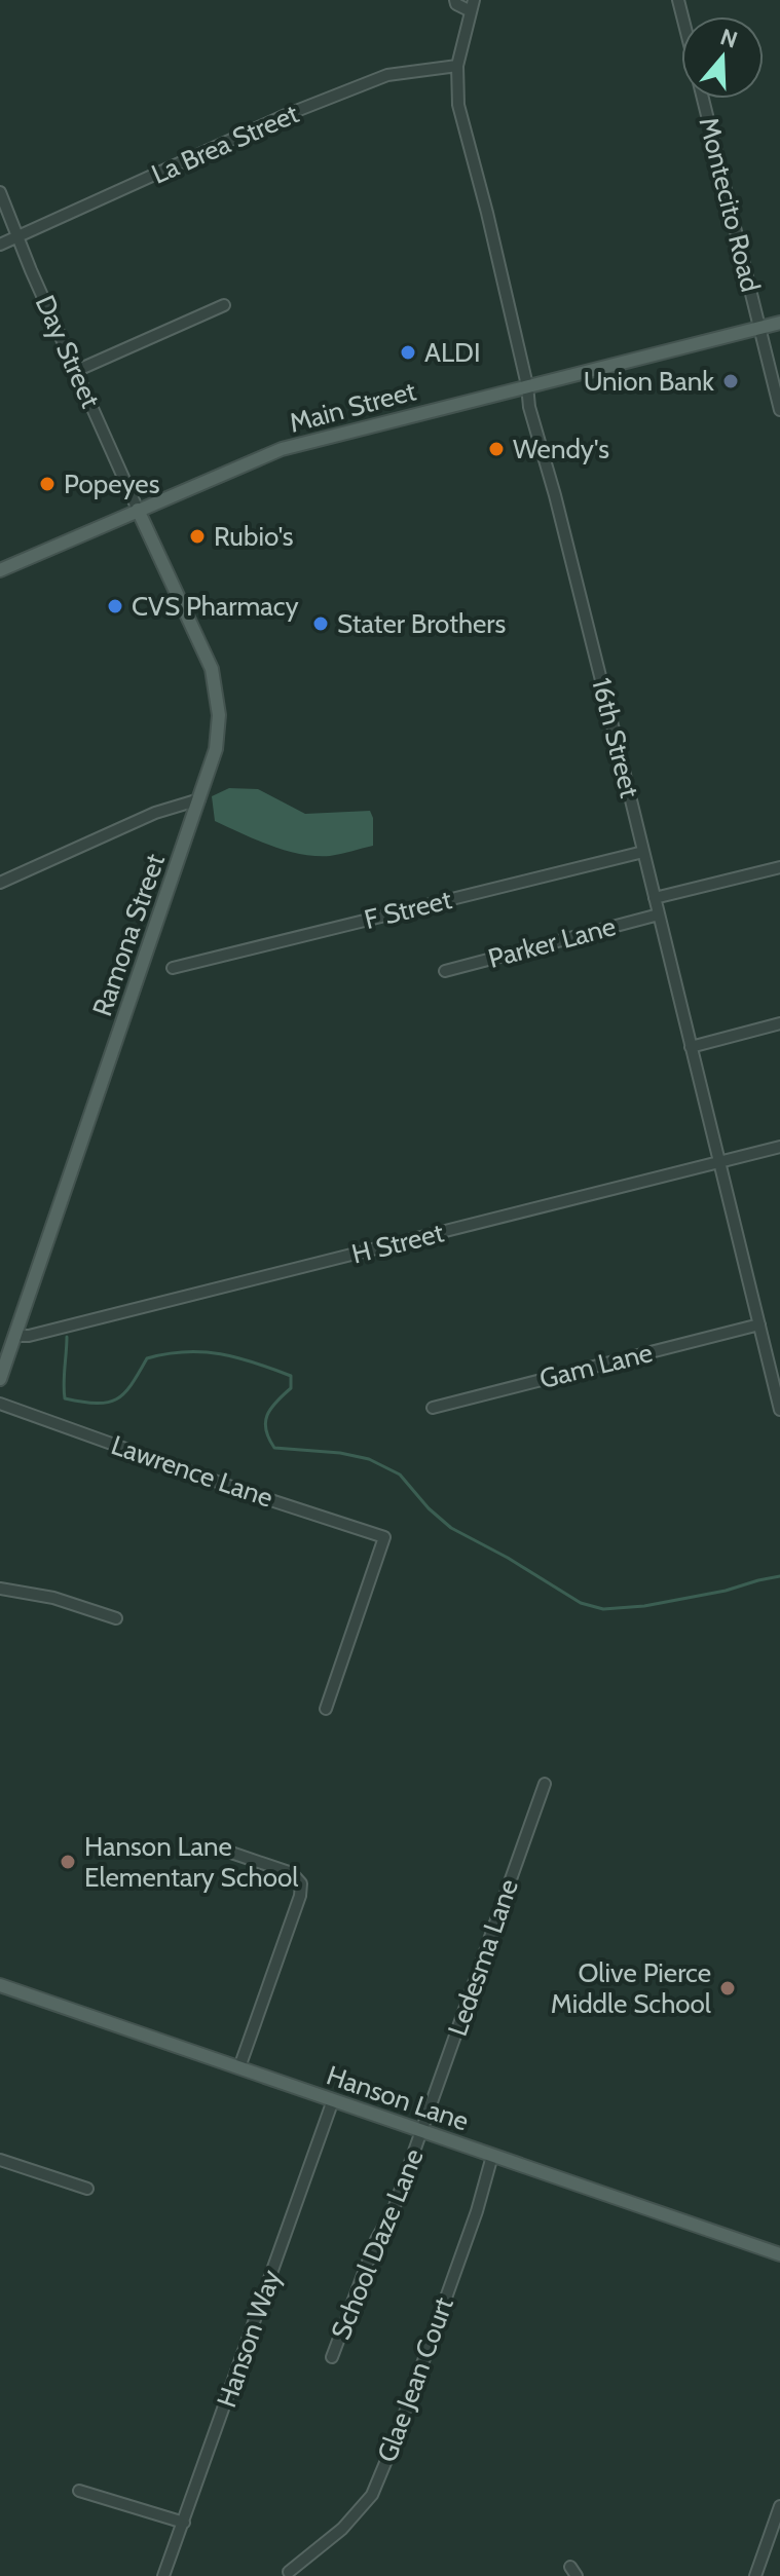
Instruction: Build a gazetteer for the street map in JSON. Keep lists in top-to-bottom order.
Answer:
{
  "streets": {
    "main road": ["Main Street", "Ramona Street", "Hanson Lane"],
    "street": [
      "La Brea Street",
      "Montecito Road",
      "Day Street",
      "16th Street",
      "F Street",
      "Parker Lane",
      "H Street",
      "Gam Lane",
      "Lawrence Lane",
      "Ledesma Lane",
      "School Daze Lane",
      "Hanson Way",
      "Glae Jean Court"
    ]
  },
  "crossings": [
    ["La Brea Street", "Day Street"],
    ["La Brea Street", "16th Street"],
    ["Montecito Road", "Main Street"],
    ["Day Street", "Main Street"],
    ["Day Street", "Ramona Street"],
    ["Main Street", "16th Street"],
    ["Main Street", "Ramona Street"],
    ["16th Street", "F Street"],
    ["16th Street", "Parker Lane"],
    ["16th Street", "H Street"],
    ["16th Street", "Gam Lane"],
    ["Ramona Street", "H Street"],
    ["Ledesma Lane", "Hanson Lane"],
    ["Ledesma Lane", "School Daze Lane"],
    ["Hanson Lane", "School Daze Lane"],
    ["Hanson Lane", "Hanson Way"],
    ["Hanson Lane", "Glae Jean Court"]
  ],
  "places": [
    "ALDI",
    "Union Bank",
    "Wendy's",
    "Popeyes",
    "Rubio's",
    "CVS Pharmacy",
    "Stater Brothers",
    "Hanson Lane Elementary School",
    "Olive Pierce Middle School"
  ],
  "north": "top"
}
